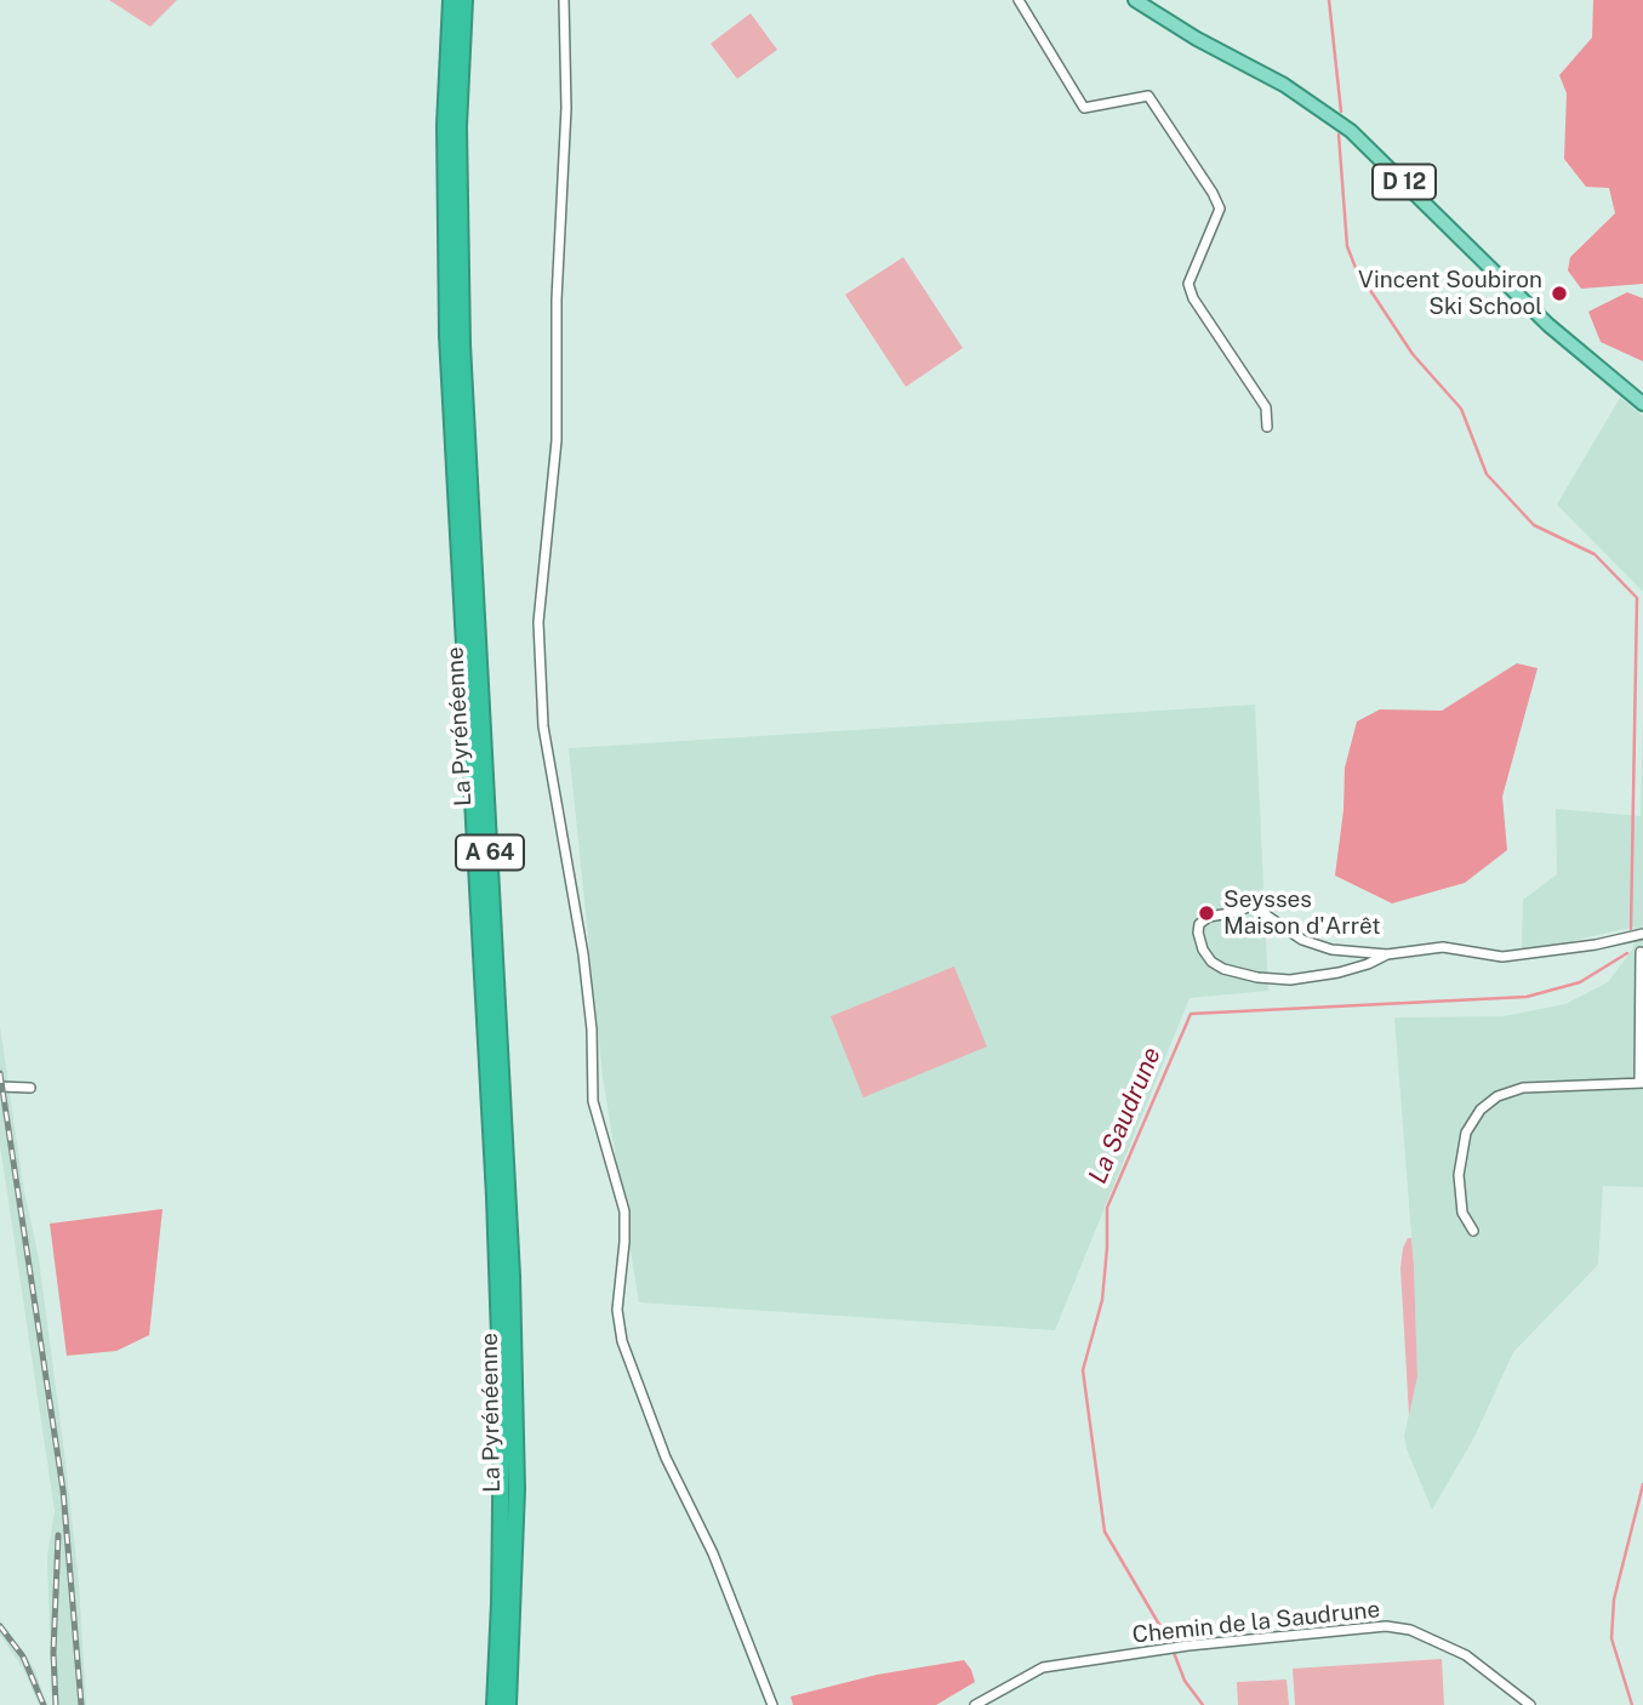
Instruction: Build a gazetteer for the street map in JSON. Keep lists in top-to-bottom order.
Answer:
{
  "streets": {
    "highway": ["La Pyrénéenne", "A 64"],
    "main road": ["D 12"],
    "street": ["Chemin de la Saudrune"]
  },
  "water": ["La Saudrune"],
  "places": ["Vincent Soubiron Ski School", "Seysses Maison d'Arrêt"]
}
